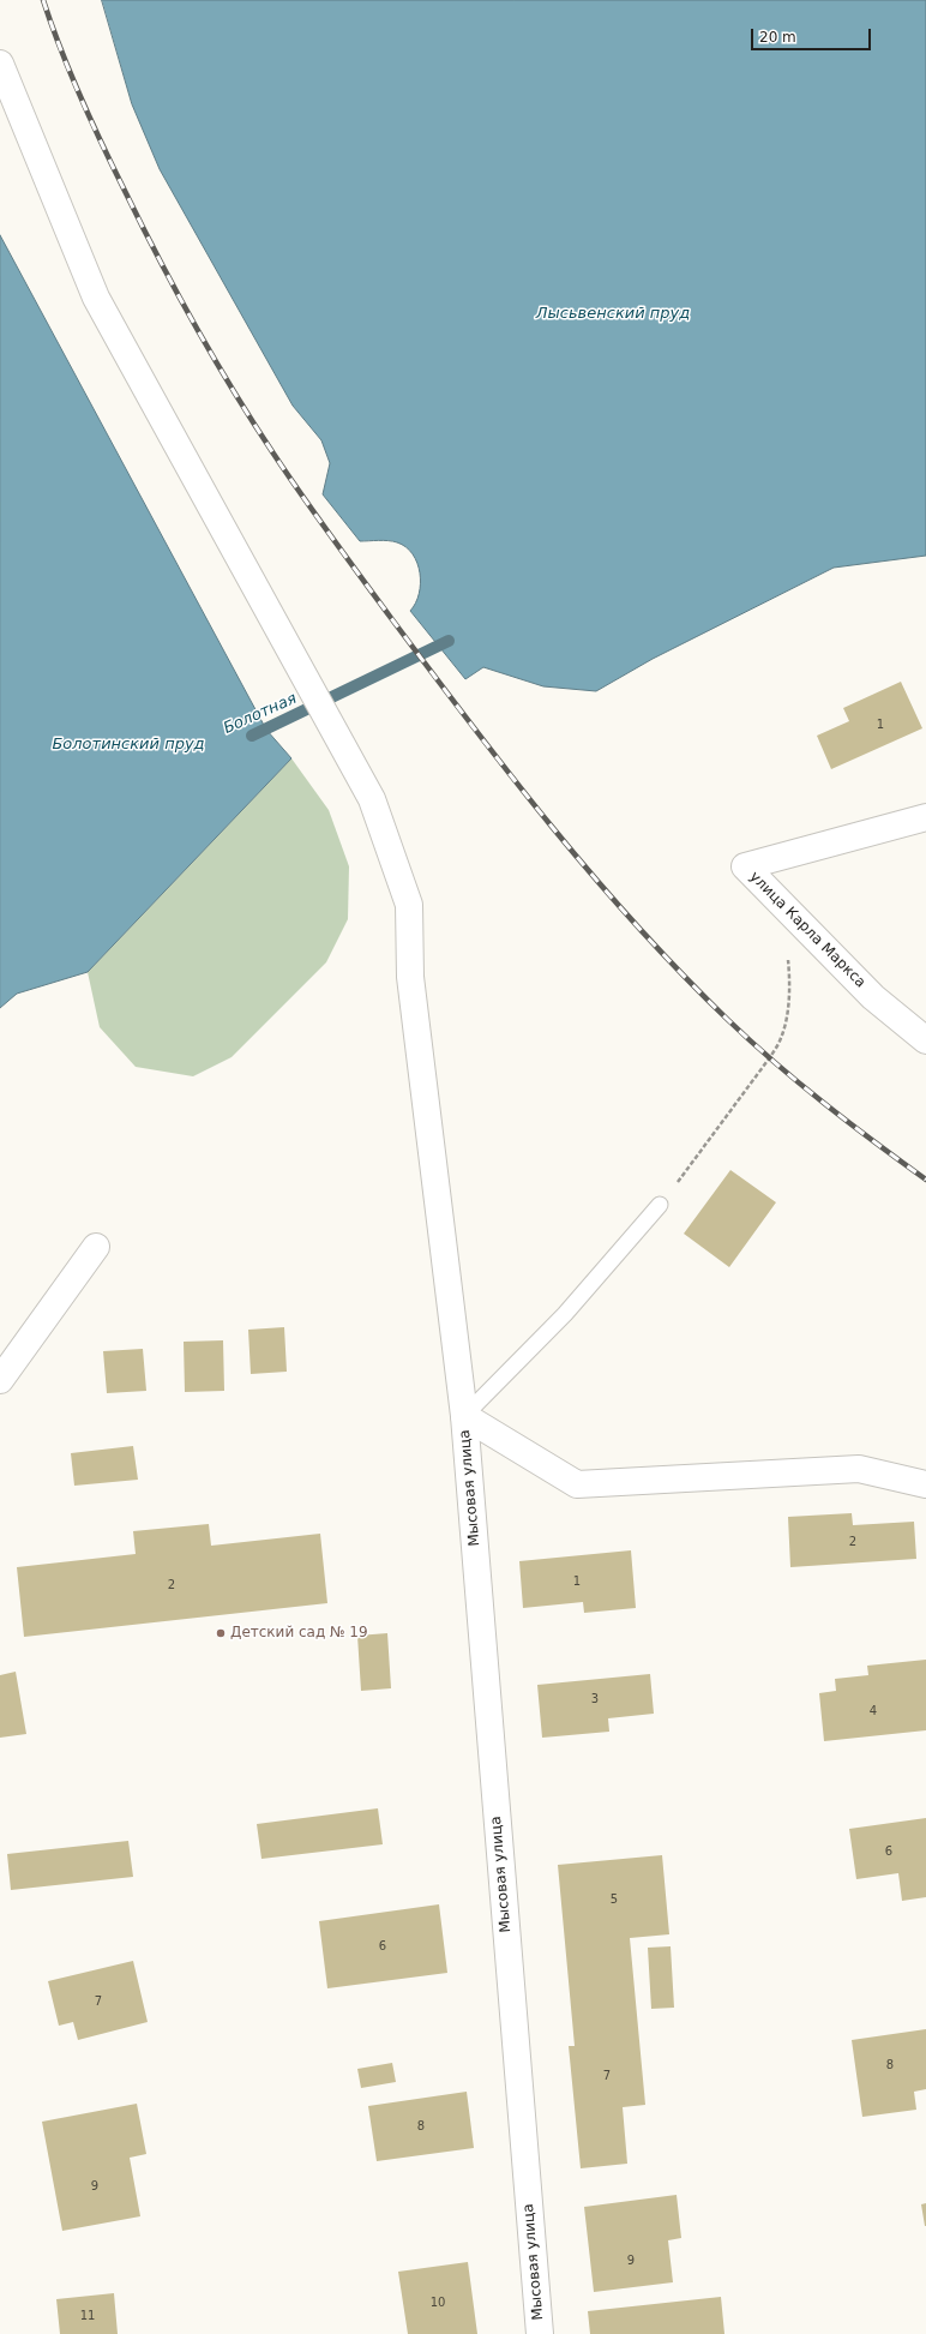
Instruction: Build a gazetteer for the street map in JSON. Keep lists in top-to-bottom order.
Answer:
{
  "streets": {
    "street": ["улица Карла Маркса", "Мысовая улица"]
  },
  "water": ["Лысьвенский пруд", "Болотная", "Болотинский пруд"],
  "places": ["Детский сад № 19"],
  "house_numbers": [
    "1",
    "2",
    "1",
    "2",
    "3",
    "4",
    "6",
    "5",
    "6",
    "7",
    "8",
    "7",
    "8",
    "9",
    "9",
    "10",
    "11"
  ],
  "scale_bar": "20 m"
}
